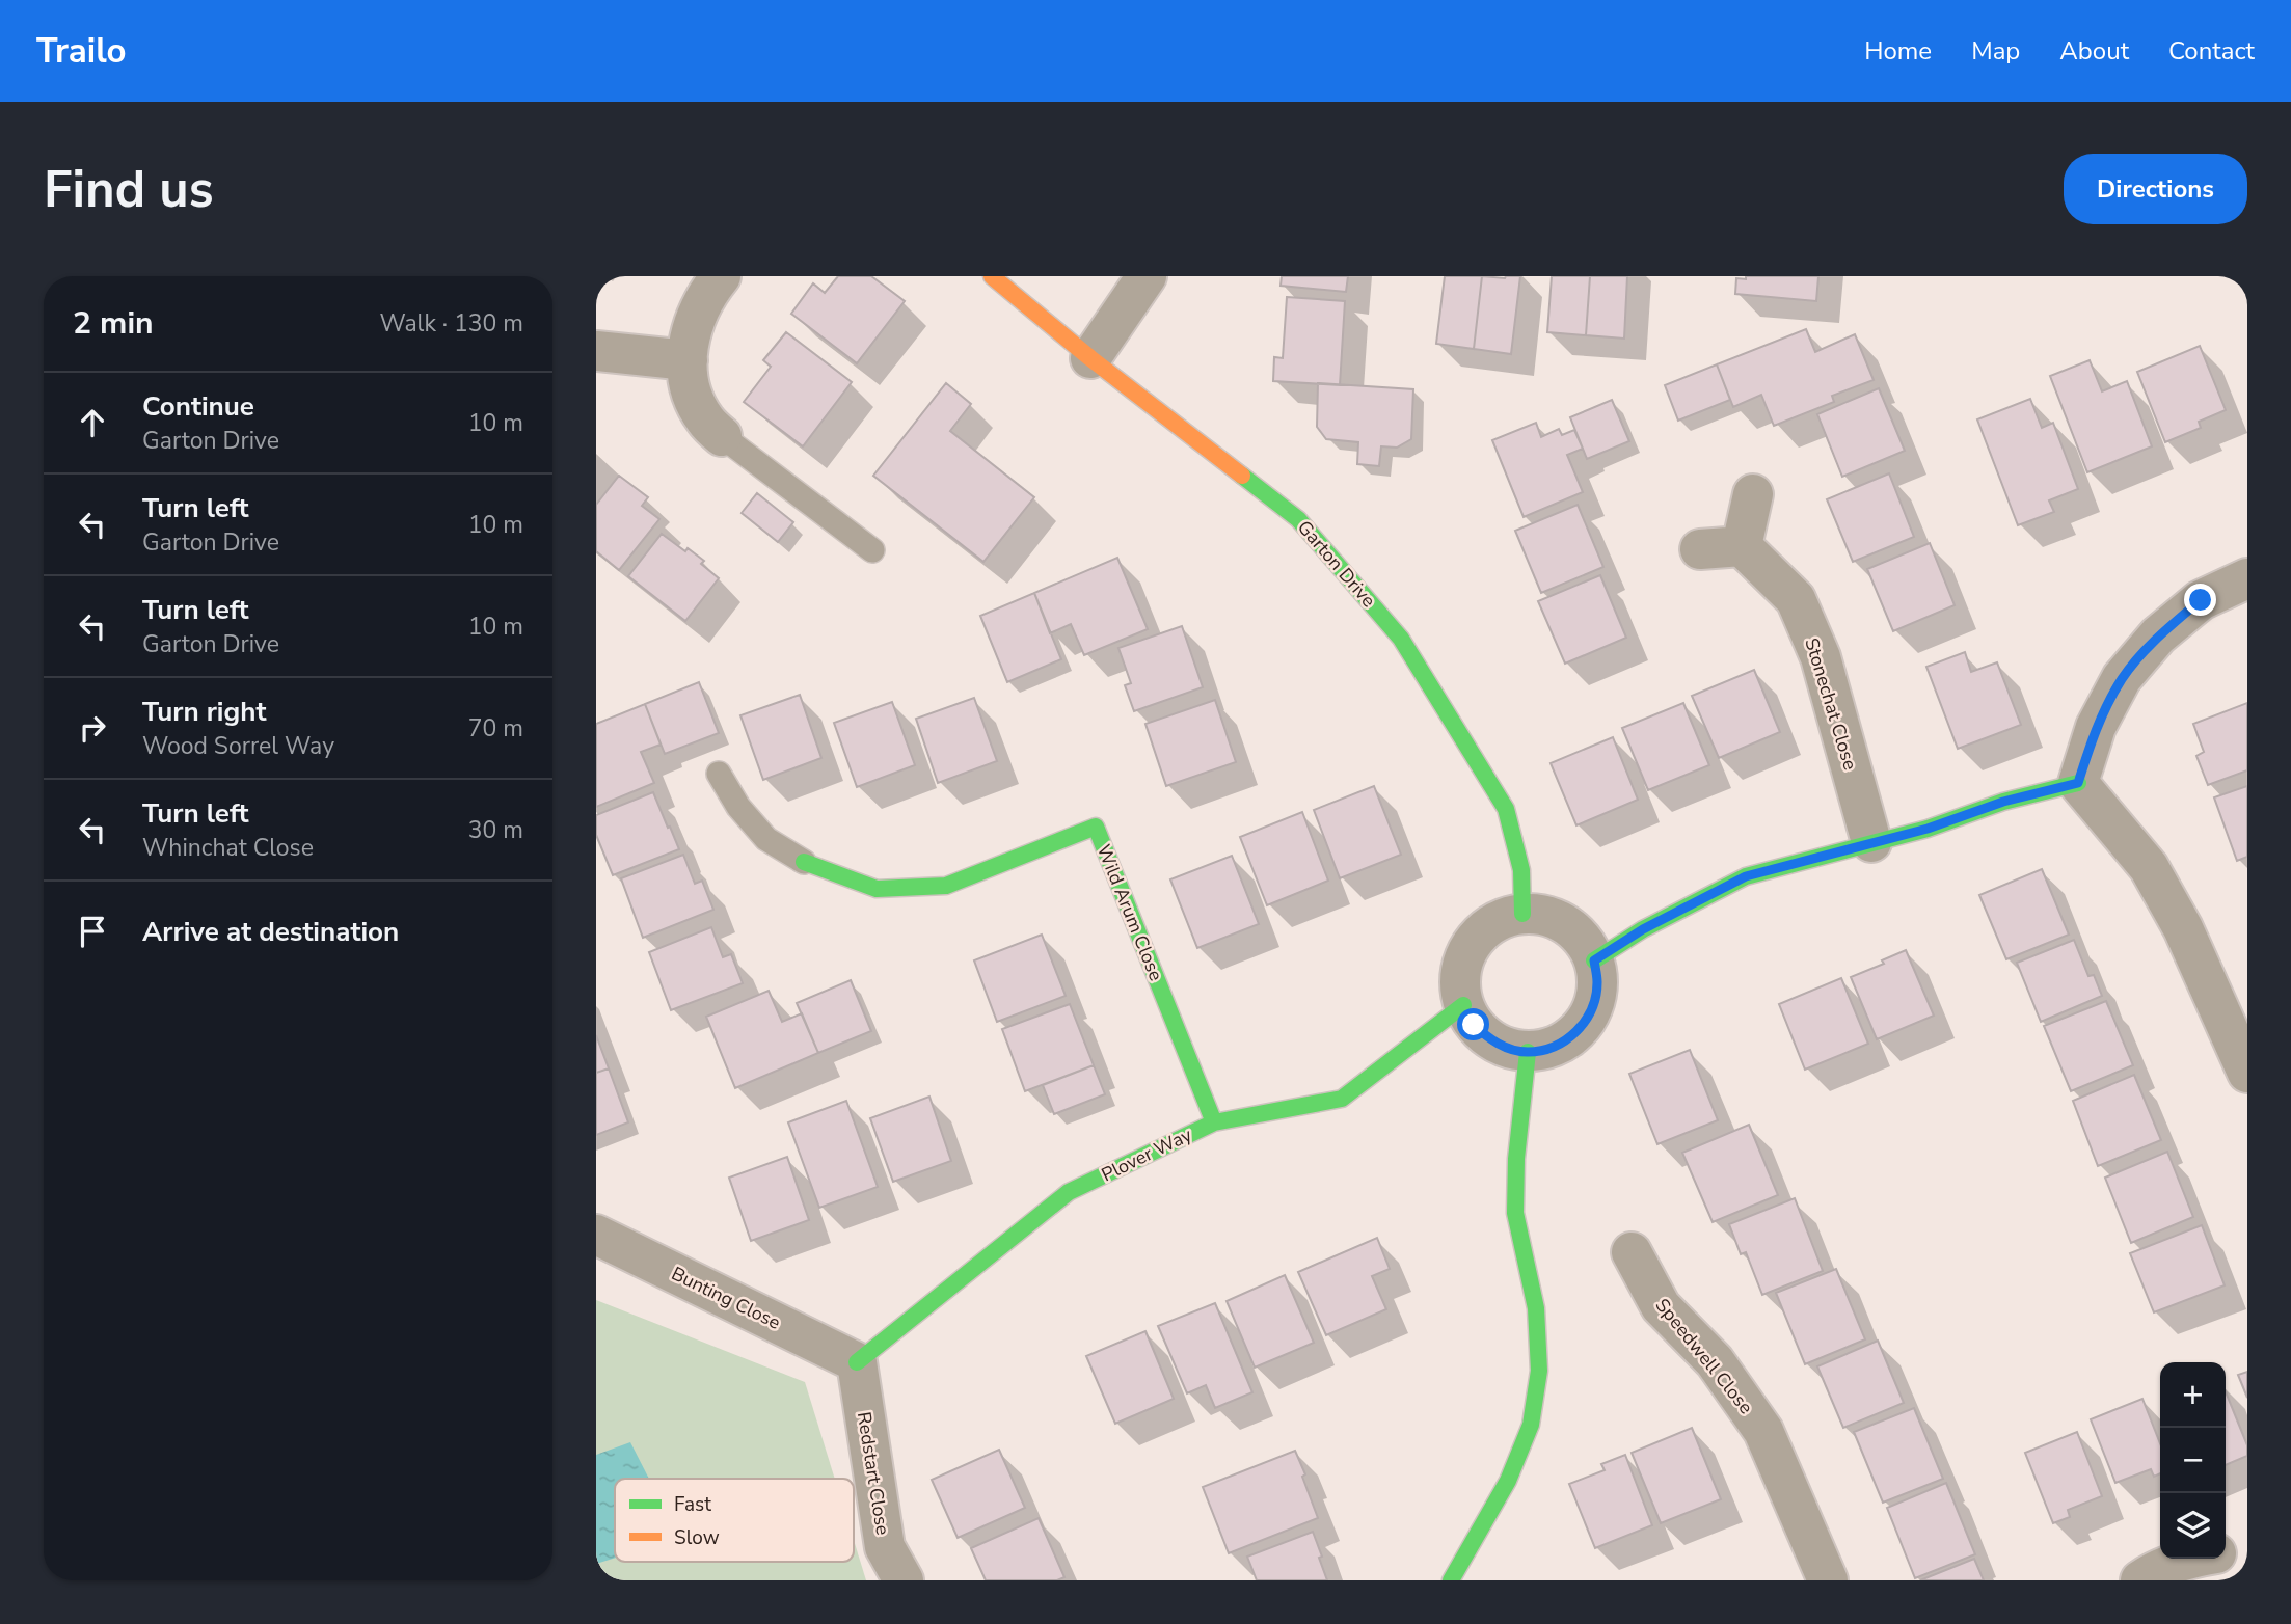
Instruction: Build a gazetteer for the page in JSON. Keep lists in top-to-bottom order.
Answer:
{
  "streets": {
    "street": [
      "Garton Drive",
      "Stonechat Close",
      "Wild Arum Close",
      "Plover Way",
      "Bunting Close",
      "Speedwell Close",
      "Redstart Close"
    ]
  },
  "crossings": [
    ["Garton Drive", "Plover Way"],
    ["Wild Arum Close", "Plover Way"],
    ["Plover Way", "Bunting Close"],
    ["Plover Way", "Redstart Close"],
    ["Bunting Close", "Redstart Close"]
  ],
  "legend": ["Fast", "Slow"],
  "page": {
    "header": "Trailo",
    "nav": [
      "Home",
      "Map",
      "About",
      "Contact"
    ],
    "buttons": "Directions",
    "title": "Find us",
    "heading": ["2 min", "Walk · 130 m"],
    "list": [
      ["Continue", "Garton Drive", "10 m"],
      ["Turn left", "Garton Drive", "10 m"],
      ["Turn left", "Garton Drive", "10 m"],
      ["Turn right", "Wood Sorrel Way", "70 m"],
      ["Turn left", "Whinchat Close", "30 m"],
      "Arrive at destination"
    ],
    "map_buttons": ["+", "−"]
  }
}
